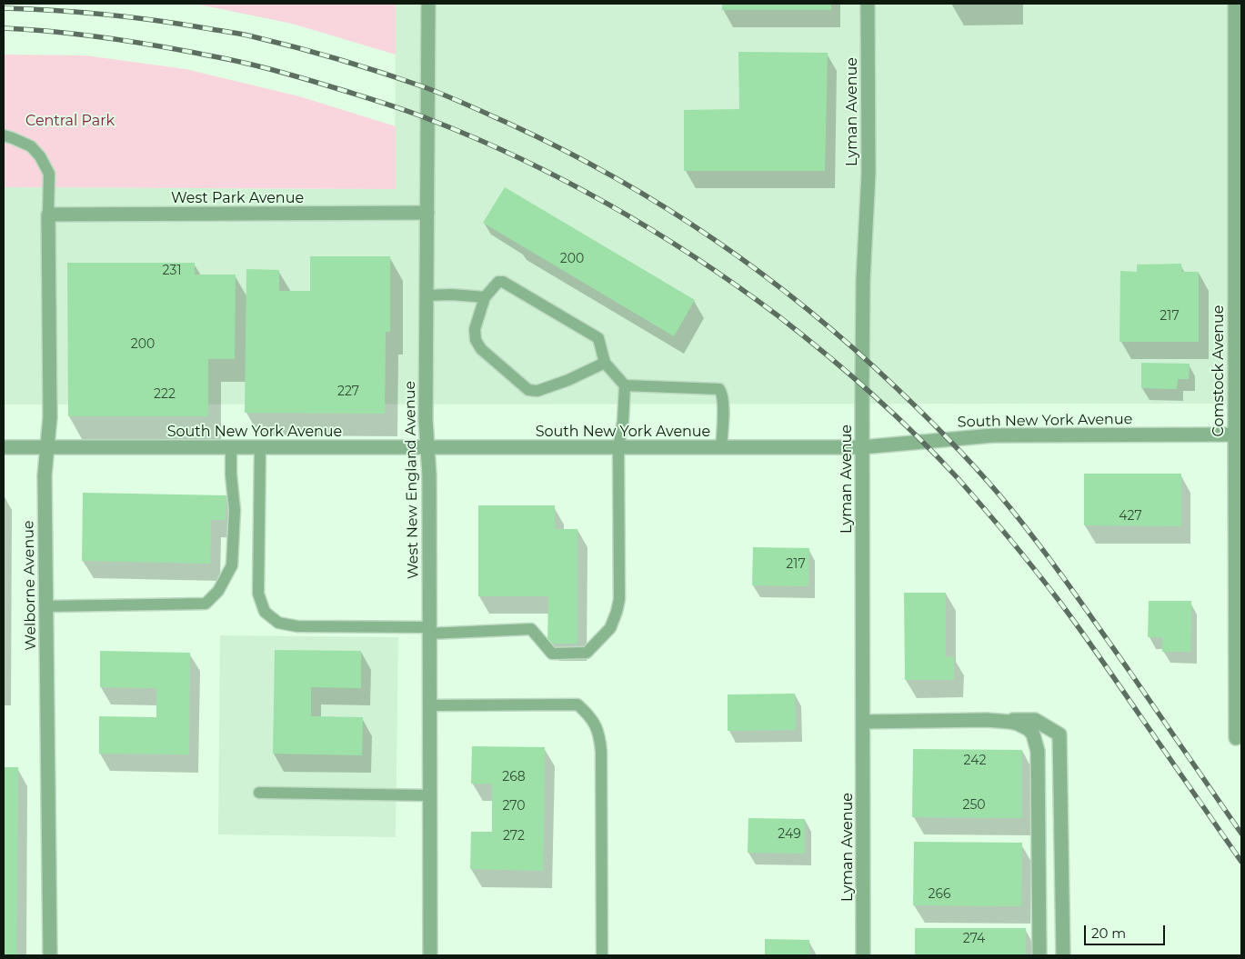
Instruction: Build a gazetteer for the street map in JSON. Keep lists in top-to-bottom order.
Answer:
{
  "streets": {
    "street": [
      "Lyman Avenue",
      "West Park Avenue",
      "Comstock Avenue",
      "South New York Avenue",
      "West New England Avenue",
      "Welborne Avenue"
    ]
  },
  "crossings": [
    ["Lyman Avenue", "South New York Avenue"],
    ["West Park Avenue", "West New England Avenue"],
    ["West Park Avenue", "Welborne Avenue"],
    ["Comstock Avenue", "South New York Avenue"],
    ["South New York Avenue", "West New England Avenue"],
    ["South New York Avenue", "Welborne Avenue"]
  ],
  "parks": ["Central Park"],
  "house_numbers": [
    "200",
    "231",
    "217",
    "200",
    "227",
    "222",
    "427",
    "217",
    "242",
    "268",
    "250",
    "270",
    "249",
    "272",
    "266",
    "274"
  ],
  "scale_bar": "20 m"
}
